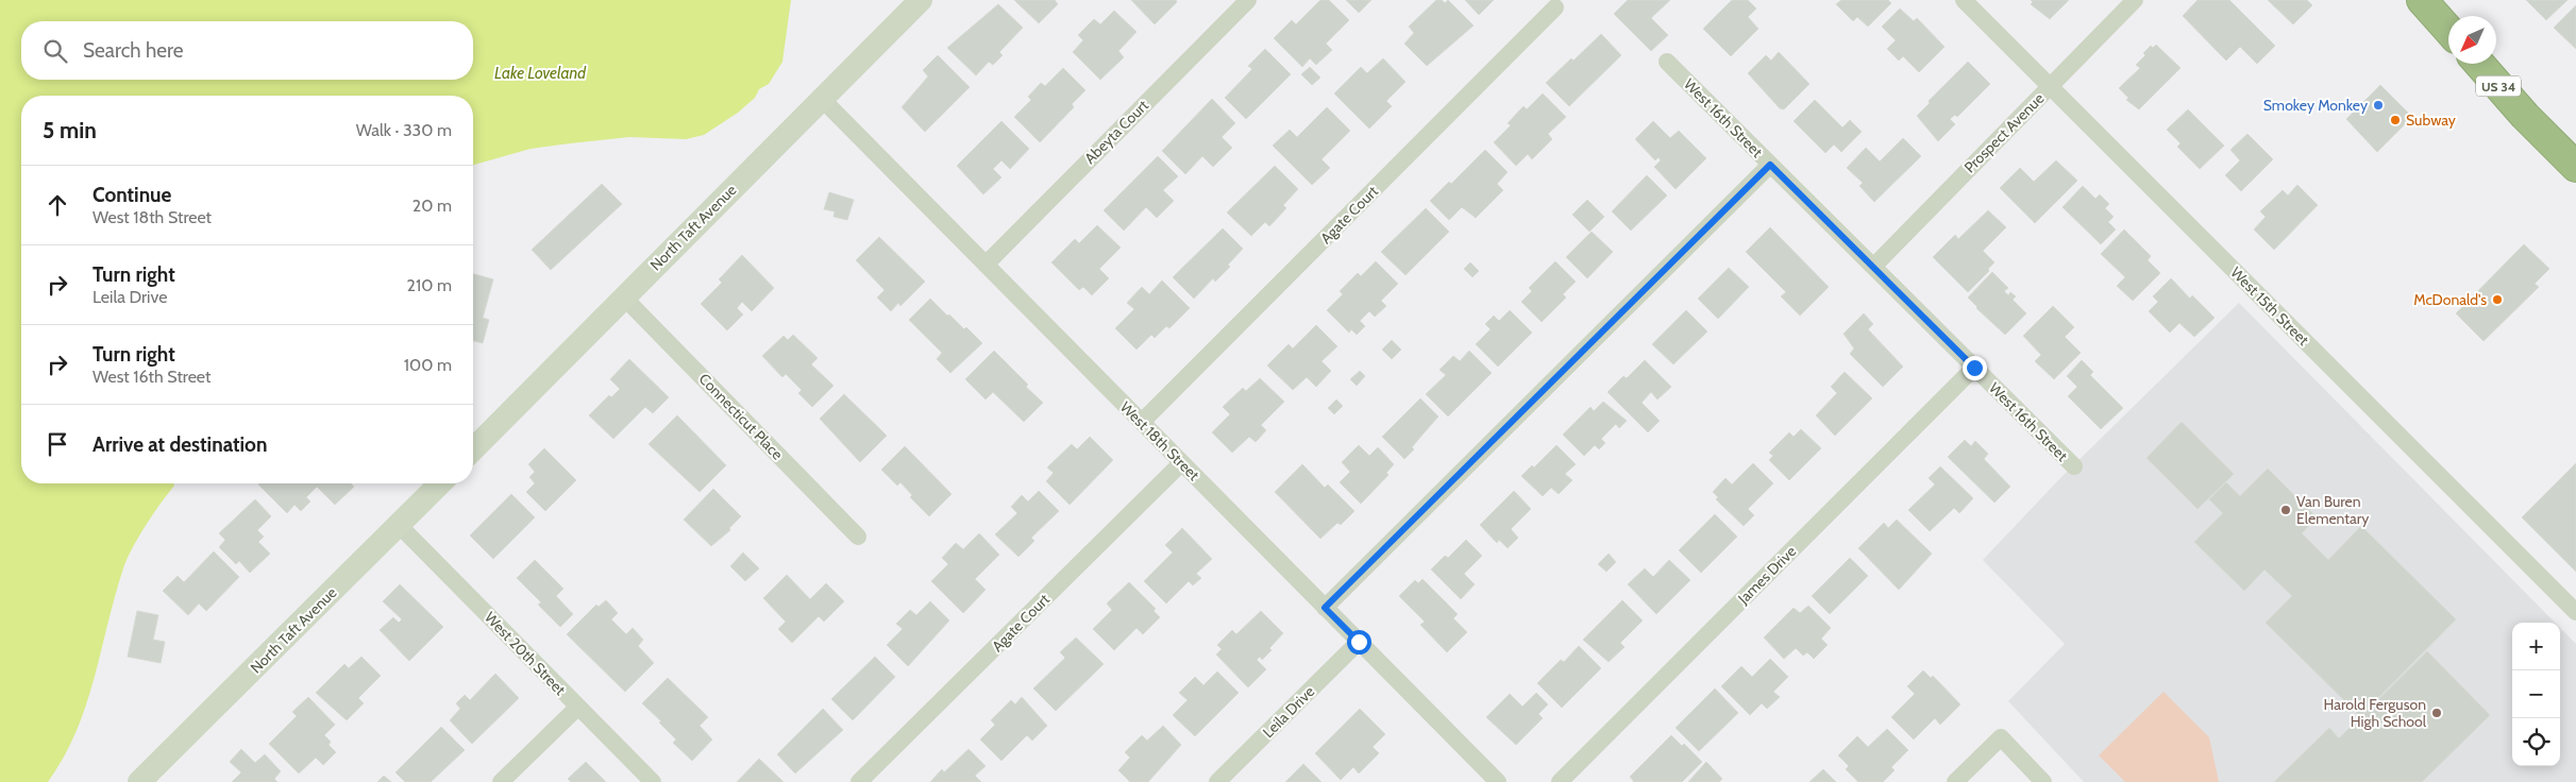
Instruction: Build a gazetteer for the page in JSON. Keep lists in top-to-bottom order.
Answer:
{
  "streets": {
    "highway": ["US 34"],
    "main road": ["North Taft Avenue"],
    "street": [
      "West 16th Street",
      "Abeyta Court",
      "Prospect Avenue",
      "Agate Court",
      "West 15th Street",
      "Connecticut Place",
      "West 18th Street",
      "James Drive",
      "West 20th Street",
      "Leila Drive"
    ]
  },
  "crossings": [
    ["West 16th Street", "Prospect Avenue"],
    ["West 16th Street", "James Drive"],
    ["Abeyta Court", "West 18th Street"],
    ["Prospect Avenue", "West 15th Street"],
    ["Agate Court", "West 18th Street"],
    ["North Taft Avenue", "Connecticut Place"],
    ["North Taft Avenue", "West 18th Street"],
    ["North Taft Avenue", "West 20th Street"],
    ["West 18th Street", "Leila Drive"]
  ],
  "water": ["Lake Loveland"],
  "places": [
    "Smokey Monkey",
    "Subway",
    "McDonald's",
    "Van Buren Elementary",
    "Harold Ferguson High School"
  ],
  "north": "bottom left",
  "page": {
    "search": "Search here",
    "heading": ["5 min", "Walk · 330 m"],
    "list": [
      ["Continue", "West 18th Street", "20 m"],
      ["Turn right", "Leila Drive", "210 m"],
      ["Turn right", "West 16th Street", "100 m"],
      "Arrive at destination"
    ],
    "map_buttons": ["+", "−"]
  }
}
